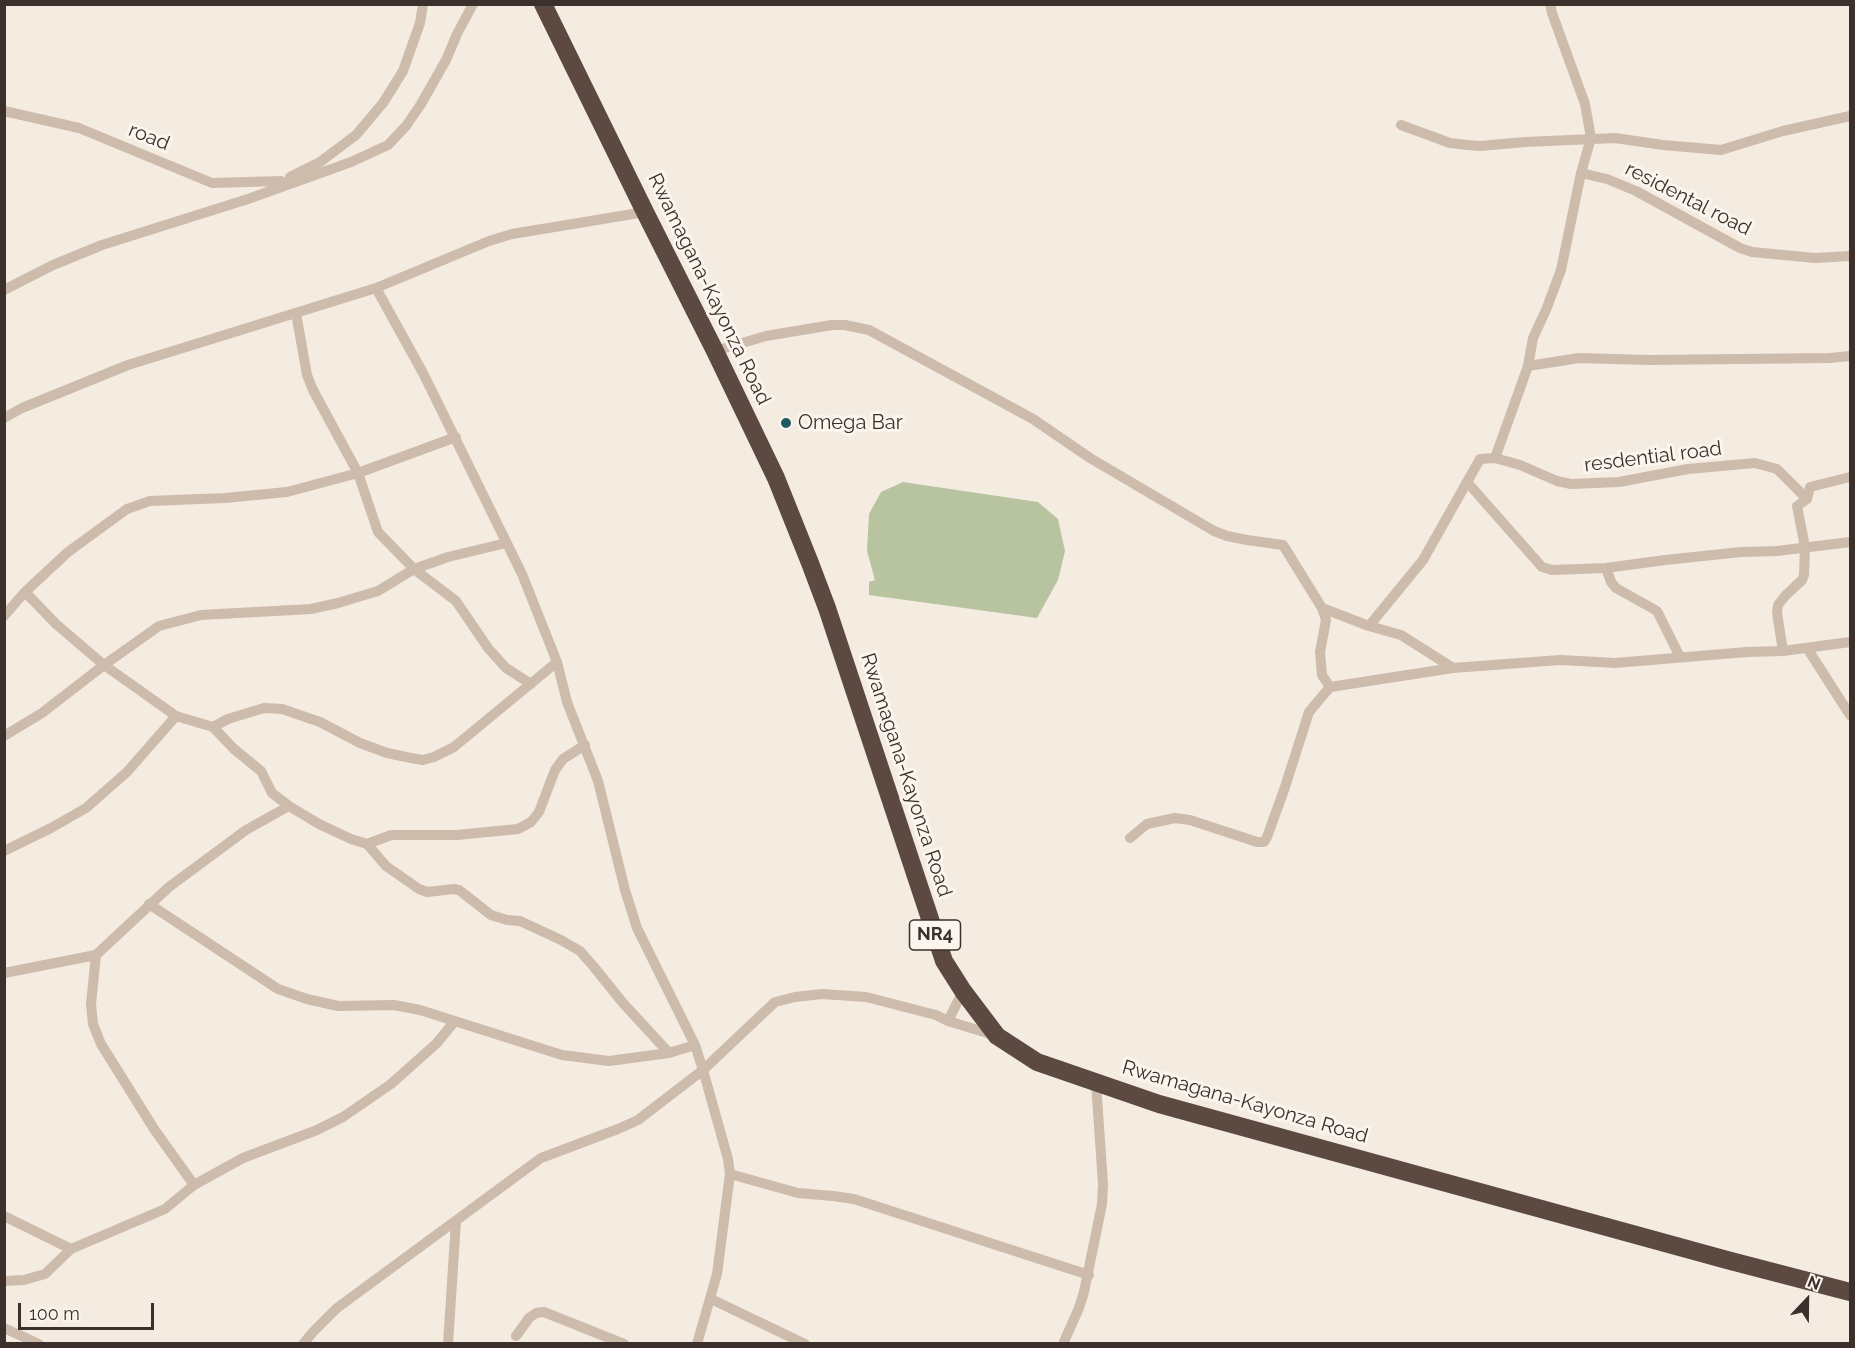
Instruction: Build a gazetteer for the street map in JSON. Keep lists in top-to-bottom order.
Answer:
{
  "streets": {
    "highway": ["Rwamagana-Kayonza Road", "NR4"],
    "street": ["road", "residental road", "resdential road"]
  },
  "places": ["Omega Bar"],
  "scale_bar": "100 m",
  "north": "top"
}
